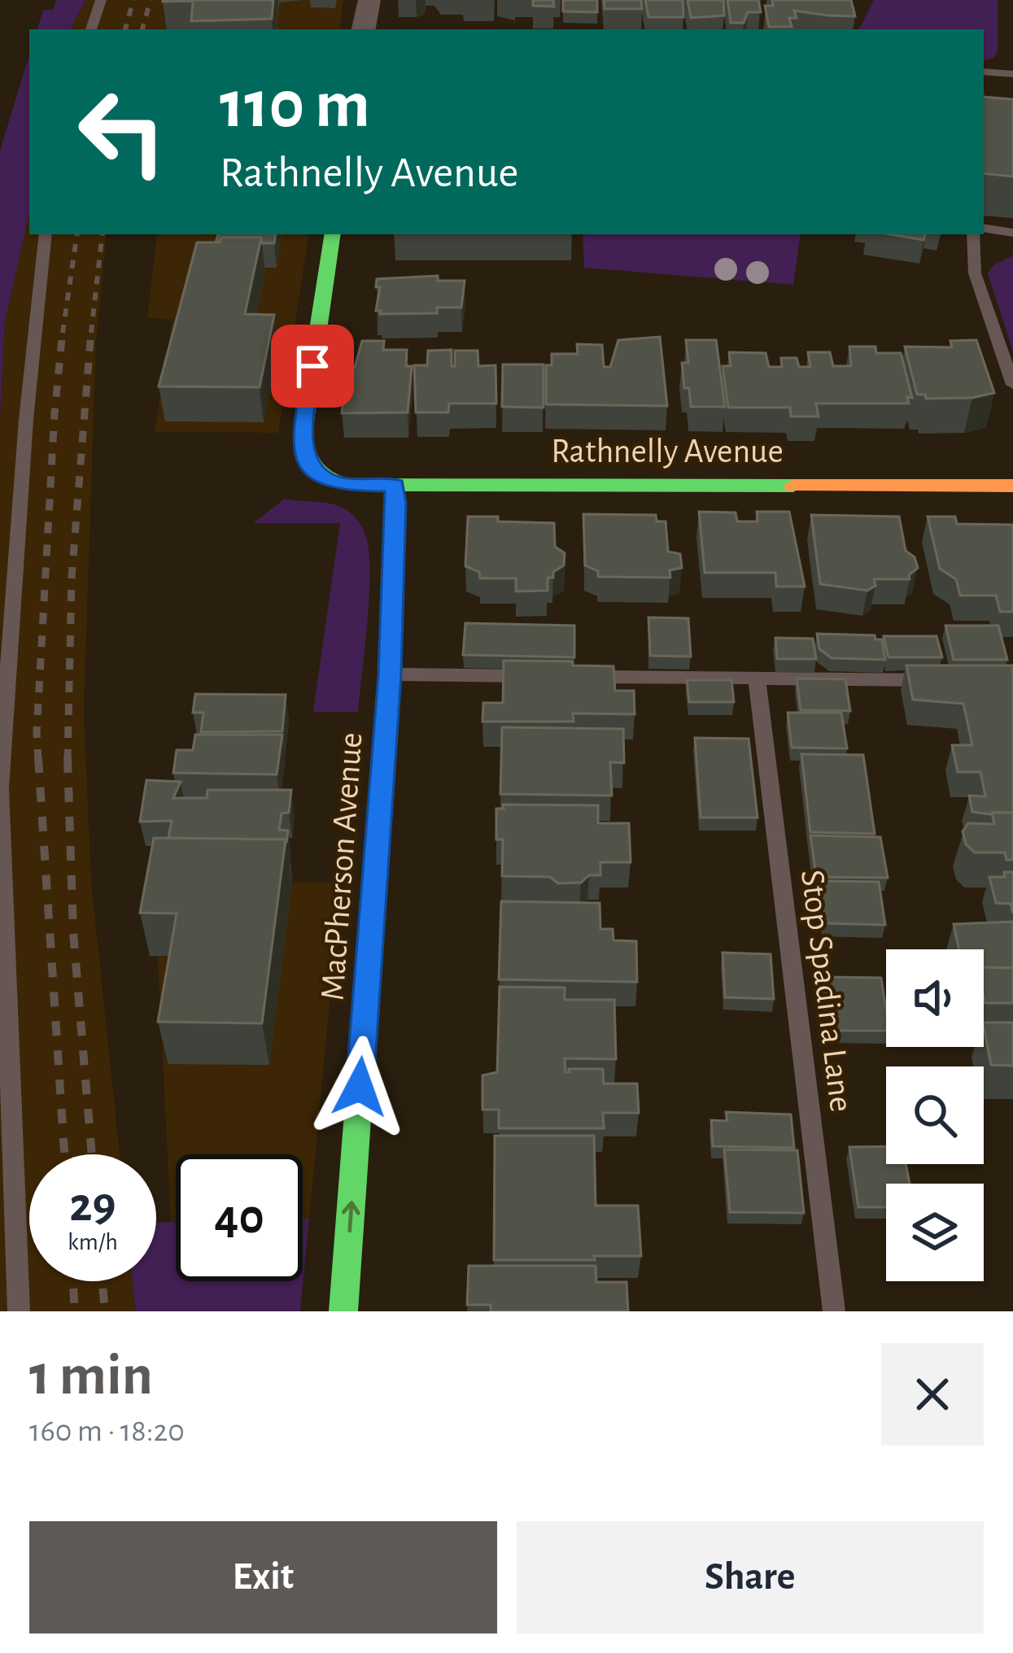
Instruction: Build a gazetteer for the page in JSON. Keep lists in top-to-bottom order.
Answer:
{
  "streets": {
    "street": ["Rathnelly Avenue", "MacPherson Avenue"],
    "lane": ["Stop Spadina Lane"]
  },
  "crossings": [
    ["Rathnelly Avenue", "MacPherson Avenue"]
  ],
  "one_way": ["MacPherson Avenue"],
  "page": {
    "turn": ["110 m", "Rathnelly Avenue"],
    "speed": "29 km/h",
    "limit": "40",
    "heading": ["1 min", "160 m · 18:20"],
    "buttons": ["Exit", "Share"]
  }
}
